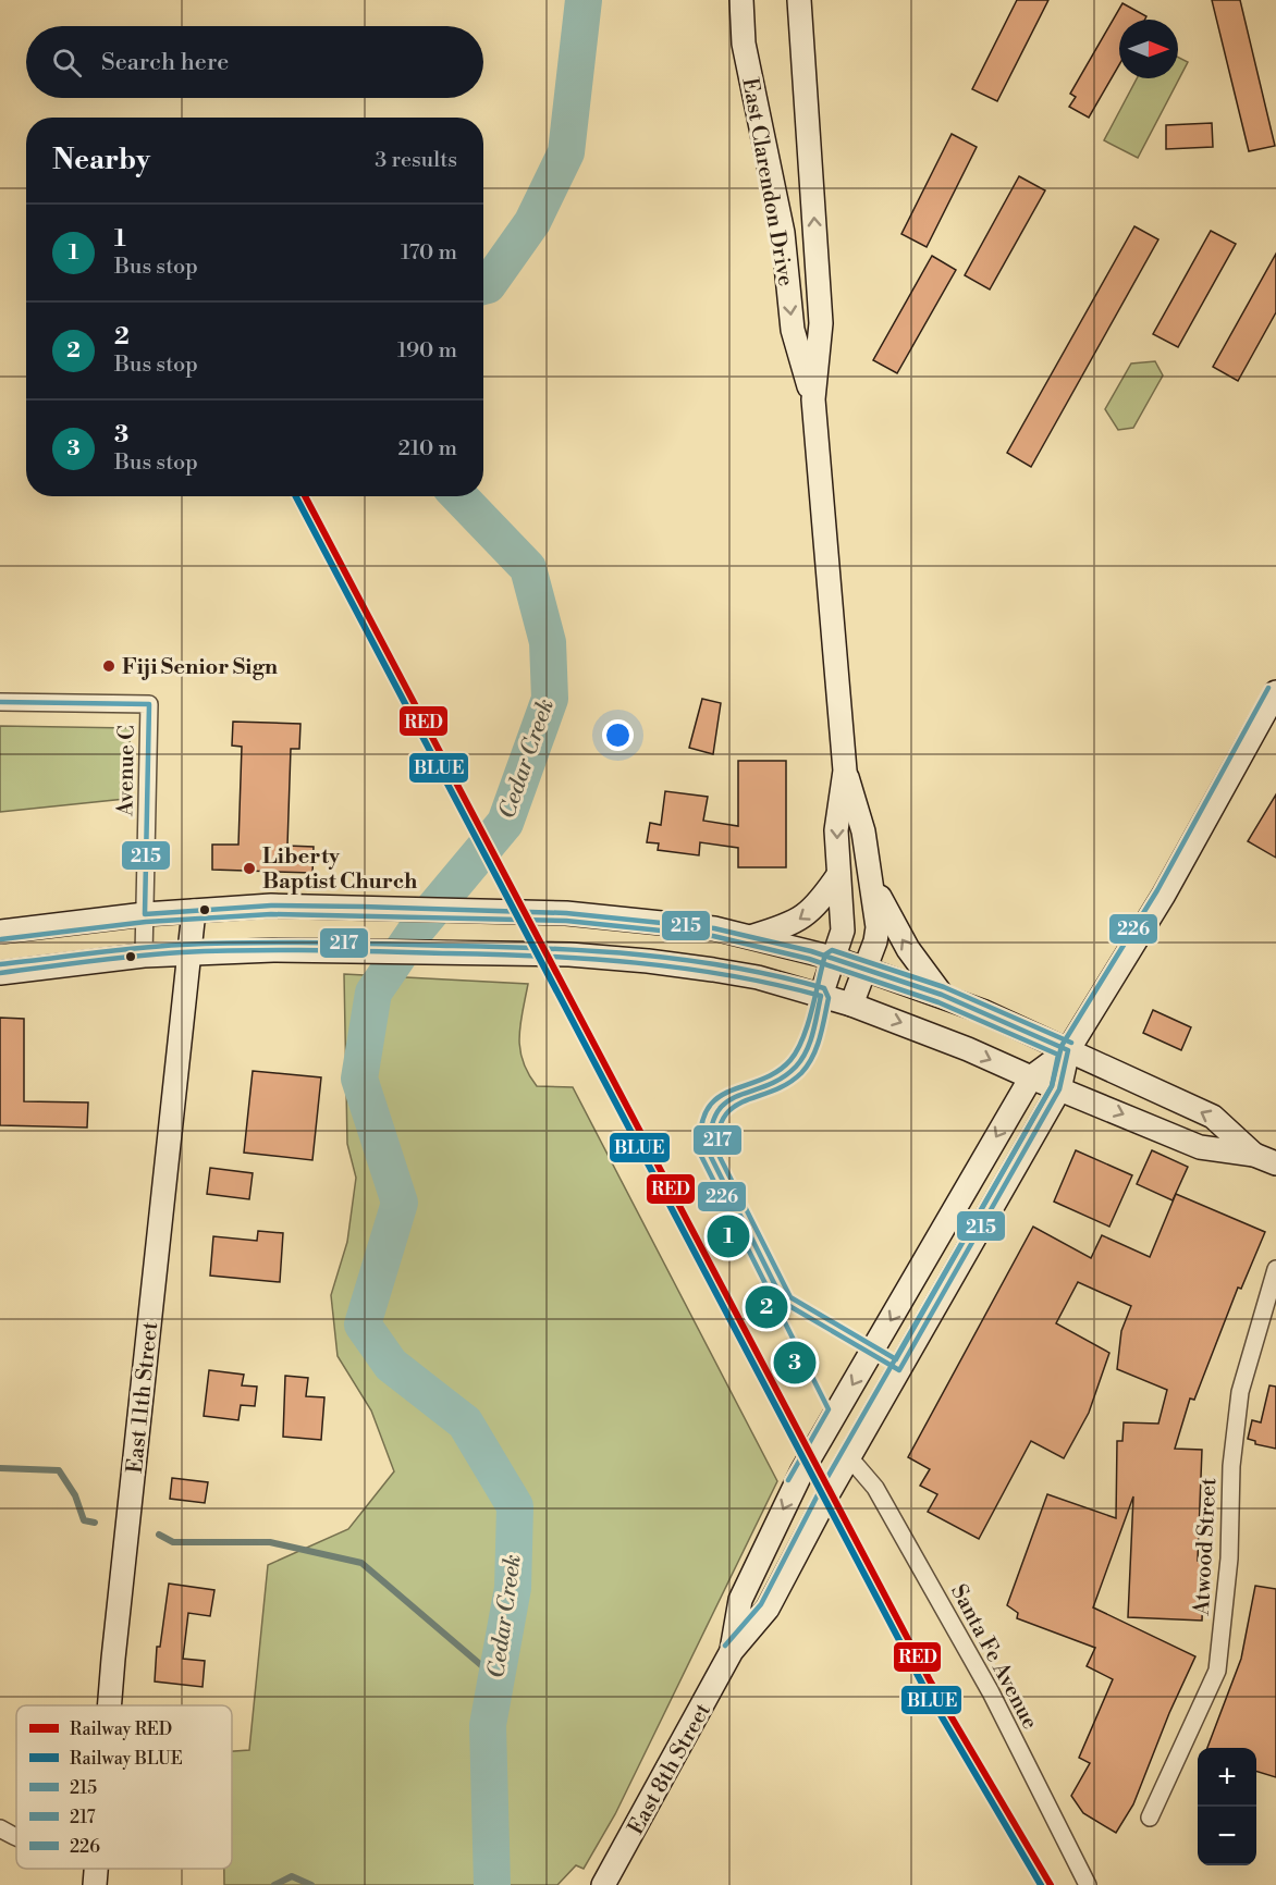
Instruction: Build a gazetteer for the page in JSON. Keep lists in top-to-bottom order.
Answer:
{
  "streets": {
    "street": [
      "East Clarendon Drive",
      "Avenue C",
      "East 11th Street",
      "Atwood Street",
      "Santa Fe Avenue",
      "East 8th Street"
    ]
  },
  "crossings": [
    ["Santa Fe Avenue", "East 8th Street"]
  ],
  "water": ["Cedar Creek"],
  "places": ["Fiji Senior Sign", "Liberty Baptist Church"],
  "lines": [
    "rail line RED",
    "rail line BLUE",
    "transit line 226",
    "transit line 215",
    "transit line 217"
  ],
  "legend": [
    "Railway RED",
    "Railway BLUE",
    "215",
    "217",
    "226"
  ],
  "north": "right",
  "page": {
    "search": "Search here",
    "heading": ["Nearby", "3 results"],
    "list": [
      {
        "mark": "1",
        "name": "1",
        "note": "Bus stop",
        "value": "170 m"
      },
      {
        "mark": "2",
        "name": "2",
        "note": "Bus stop",
        "value": "190 m"
      },
      {
        "mark": "3",
        "name": "3",
        "note": "Bus stop",
        "value": "210 m"
      }
    ],
    "pins": ["1", "2", "3"],
    "map_buttons": ["+", "−"]
  }
}
